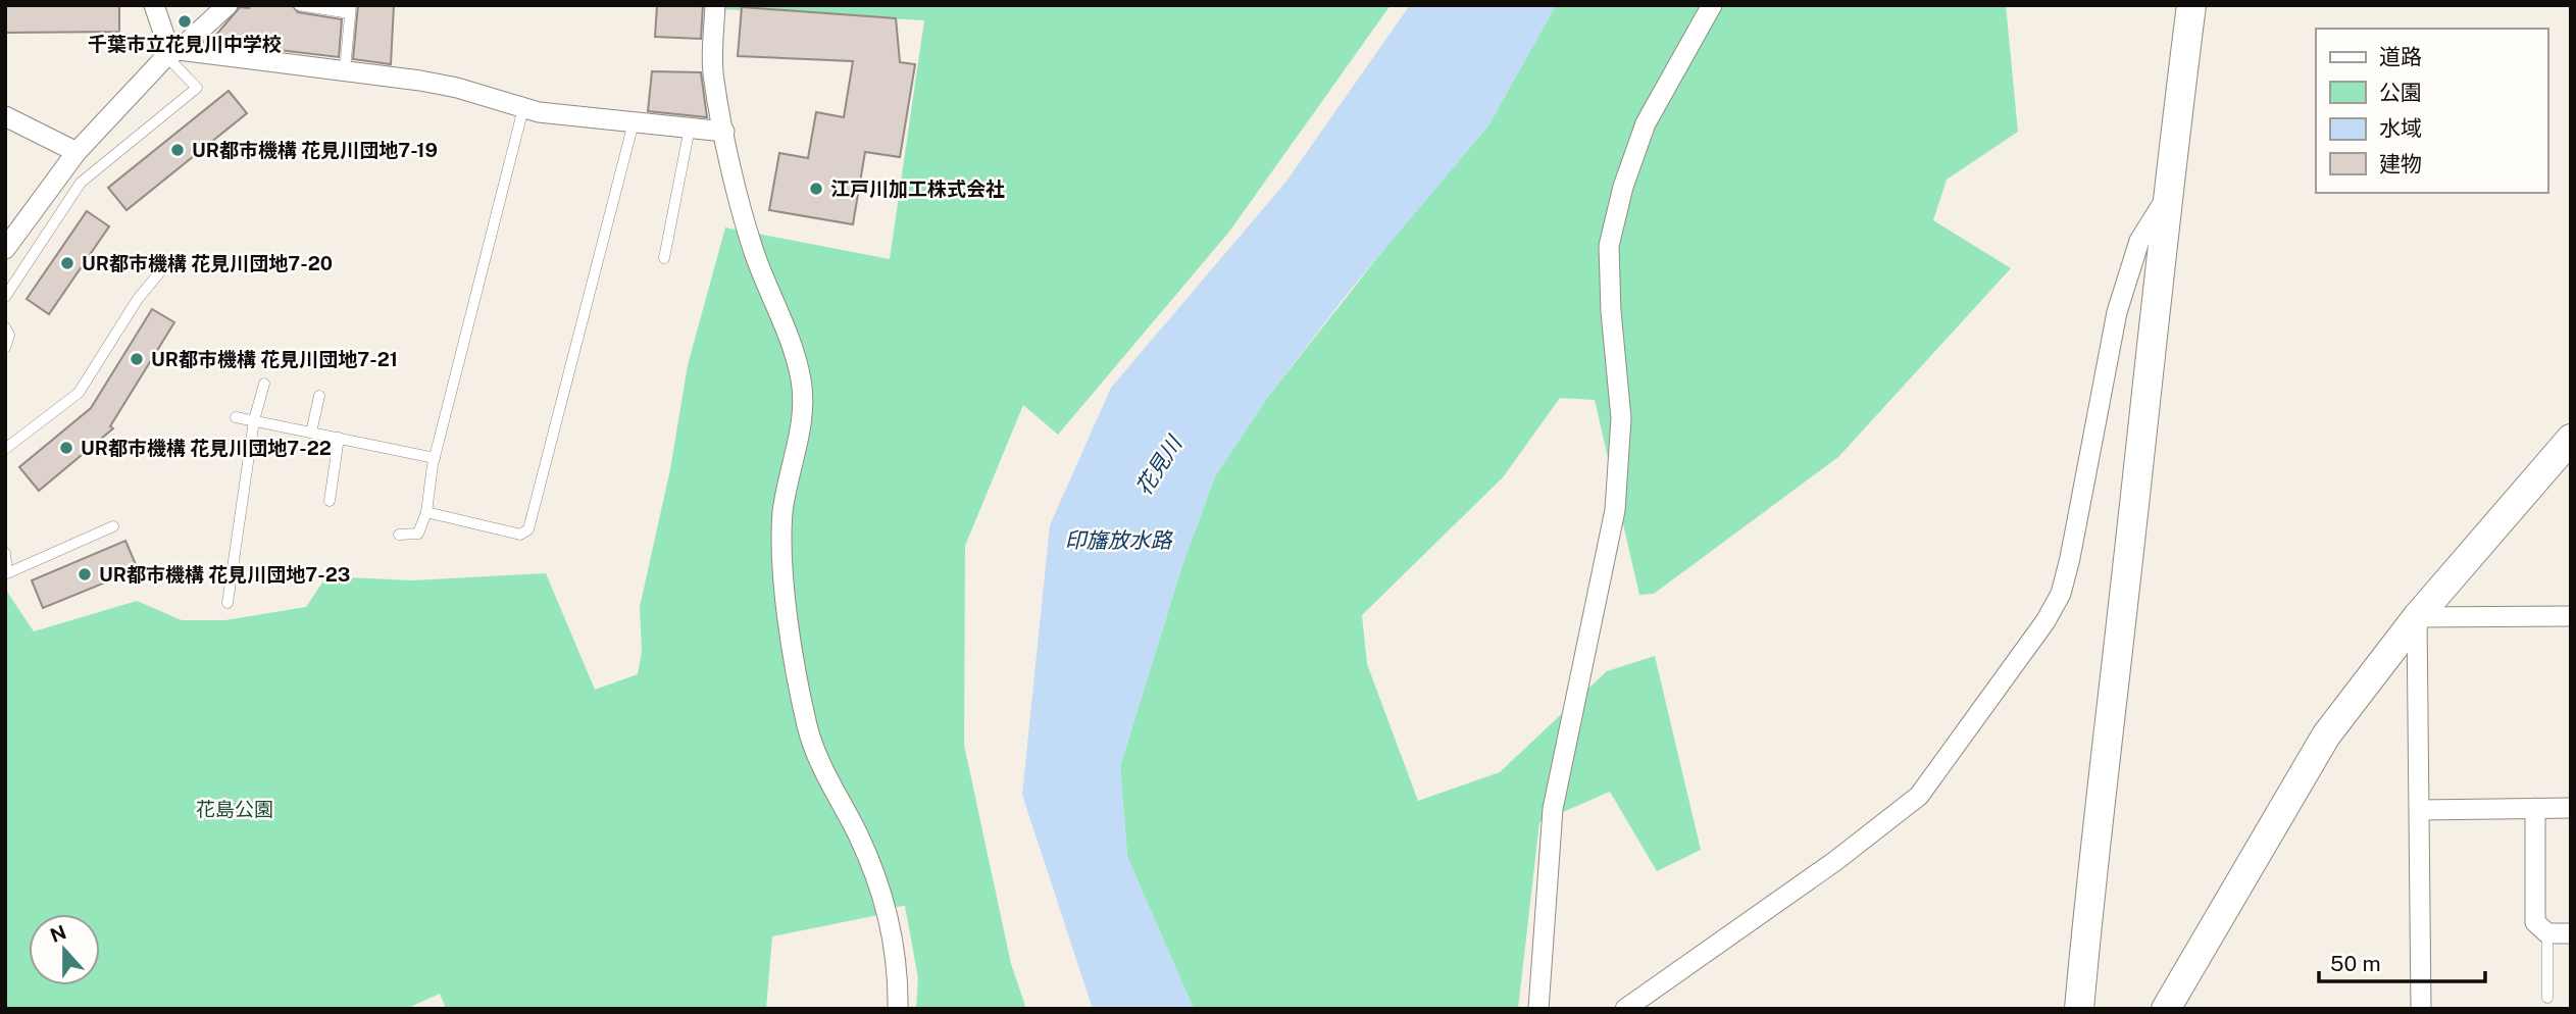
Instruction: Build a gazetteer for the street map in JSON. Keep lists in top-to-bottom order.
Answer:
{
  "water": ["花見川", "印旛放水路"],
  "parks": ["花島公園"],
  "places": [
    "千葉市立花見川中学校",
    "UR都市機構 花見川団地7-19",
    "江戸川加工株式会社",
    "UR都市機構 花見川団地7-20",
    "UR都市機構 花見川団地7-21",
    "UR都市機構 花見川団地7-22",
    "UR都市機構 花見川団地7-23"
  ],
  "legend": [
    "道路",
    "公園",
    "水域",
    "建物"
  ],
  "scale_bar": "50 m",
  "north": "top"
}
